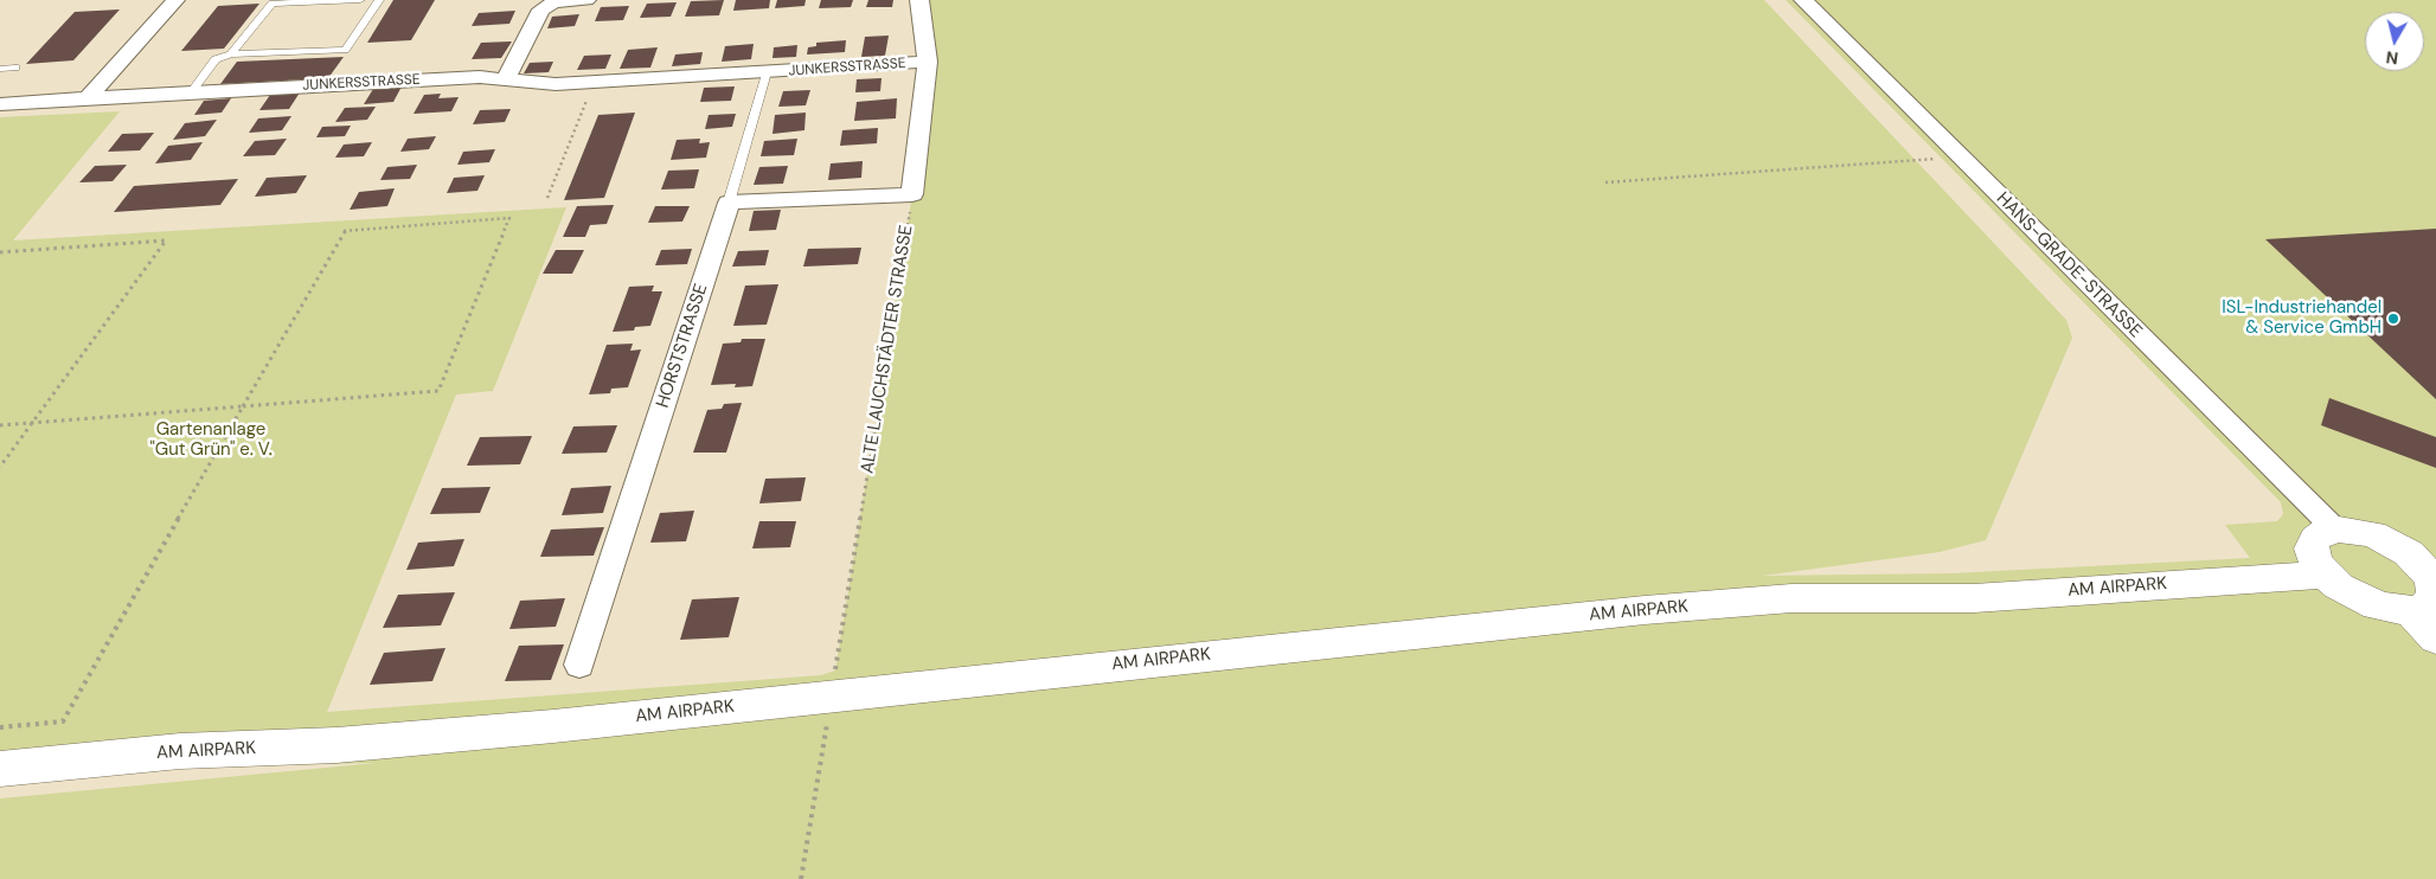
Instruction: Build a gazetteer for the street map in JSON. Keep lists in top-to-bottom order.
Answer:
{
  "streets": {
    "street": [
      "JUNKERSSTRASSE",
      "HANS-GRADE-STRASSE",
      "HORSTSTRASSE",
      "AM AIRPARK"
    ],
    "path": ["ALTE LAUCHSTÄDTER STRASSE"]
  },
  "crossings": [
    ["JUNKERSSTRASSE", "HORSTSTRASSE"],
    ["ALTE LAUCHSTÄDTER STRASSE", "AM AIRPARK"]
  ],
  "parks": ["Gartenanlage \"Gut Grün\" e. V."],
  "places": ["ISL-Industriehandel & Service GmbH"],
  "north": "bottom"
}
